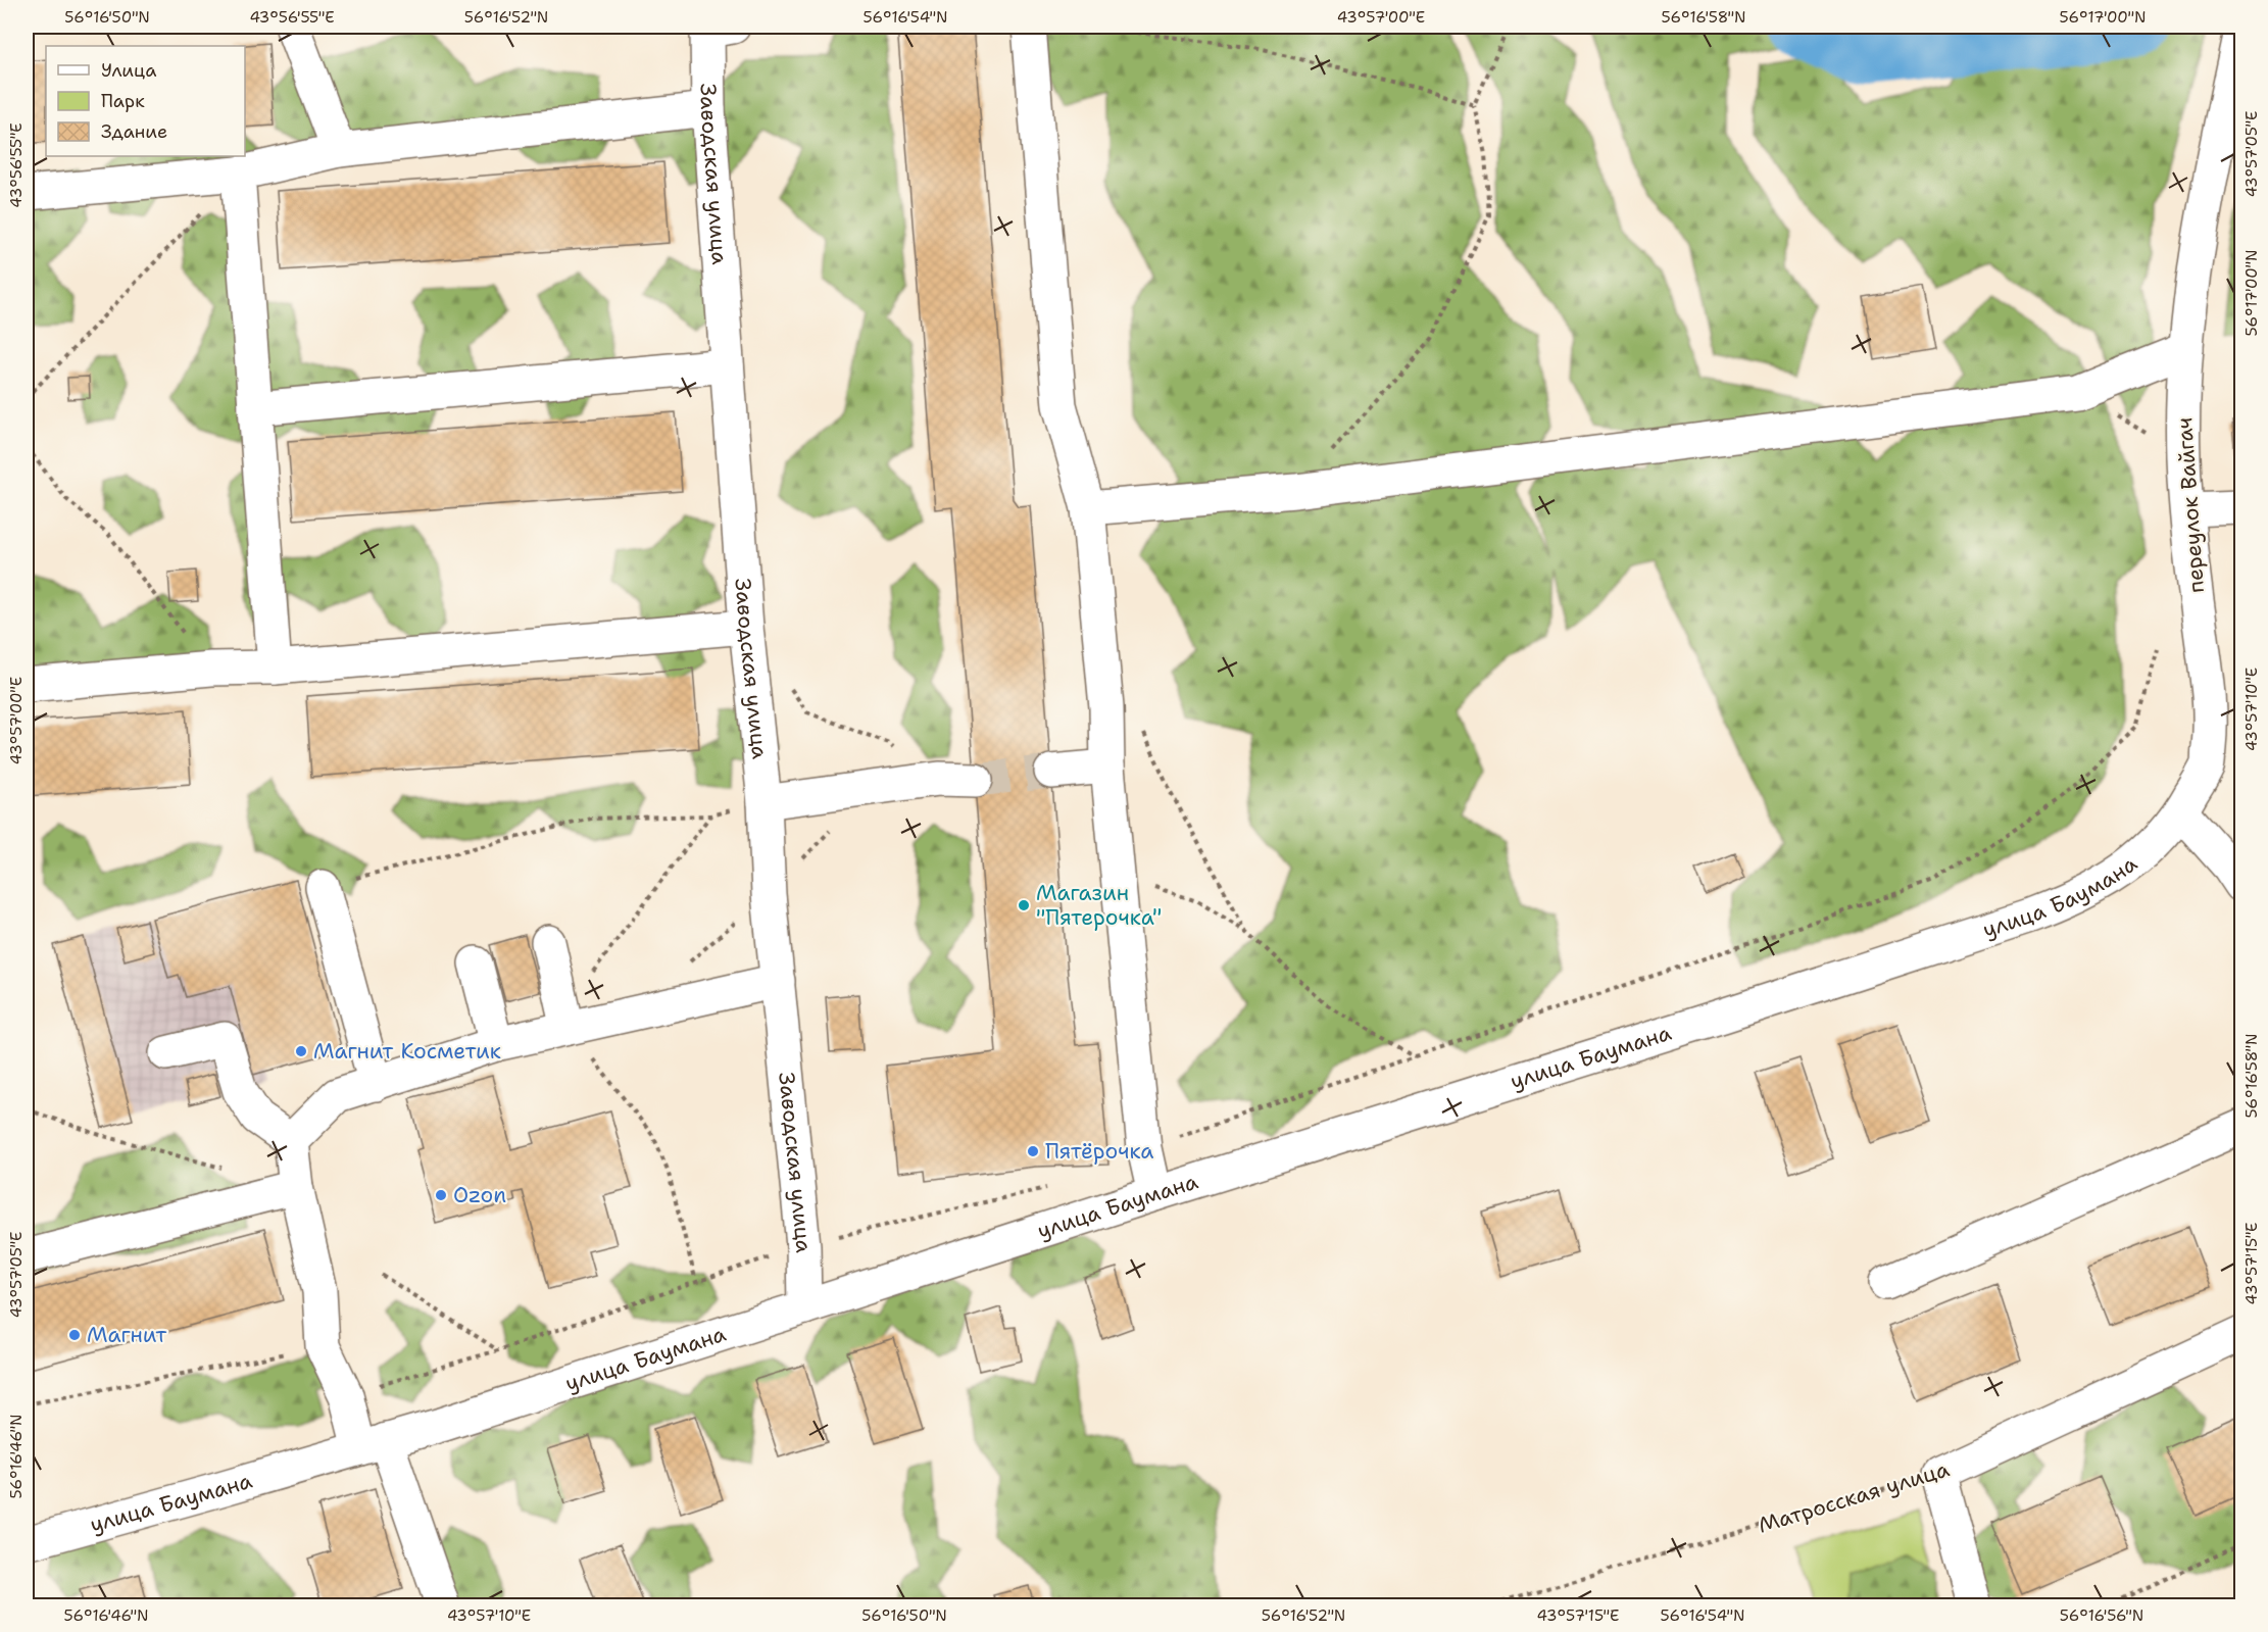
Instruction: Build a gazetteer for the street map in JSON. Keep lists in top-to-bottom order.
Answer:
{
  "streets": {
    "street": [
      "Заводская улица",
      "переулок Вайгач",
      "улица Баумана",
      "Матросская улица"
    ]
  },
  "crossings": [
    ["Заводская улица", "улица Баумана"],
    ["переулок Вайгач", "улица Баумана"]
  ],
  "places": [
    "Магазин \"Пятерочка\"",
    "Магнит Косметик",
    "Пятёрочка",
    "Ozon",
    "Магнит"
  ],
  "legend": ["Улица", "Парк", "Здание"],
  "coordinates": [
    "56°16'50\"N",
    "43°56'55\"E",
    "56°16'52\"N",
    "56°16'54\"N",
    "43°57'00\"E",
    "56°16'58\"N",
    "56°17'00\"N",
    "43°57'05\"E",
    "43°57'10\"E",
    "43°57'15\"E",
    "56°16'46\"N",
    "56°16'56\"N"
  ]
}
